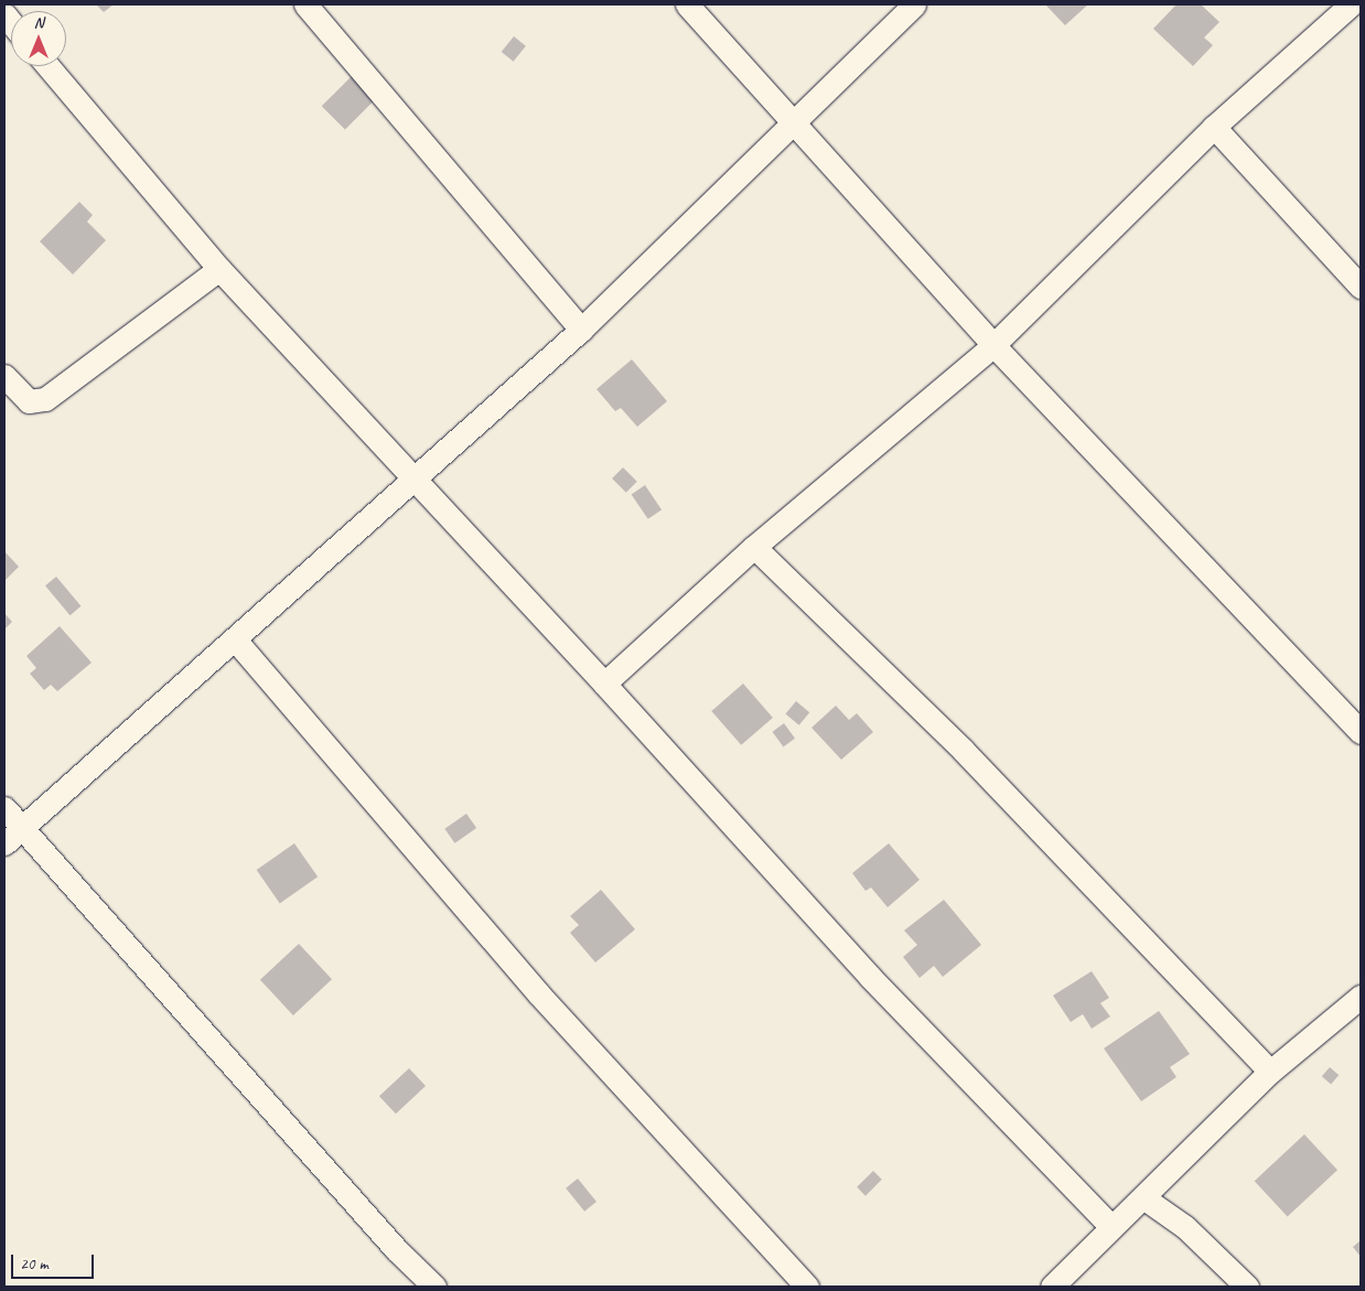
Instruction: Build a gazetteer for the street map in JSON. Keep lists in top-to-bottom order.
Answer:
{
  "scale_bar": "20 m",
  "north": "top"
}
